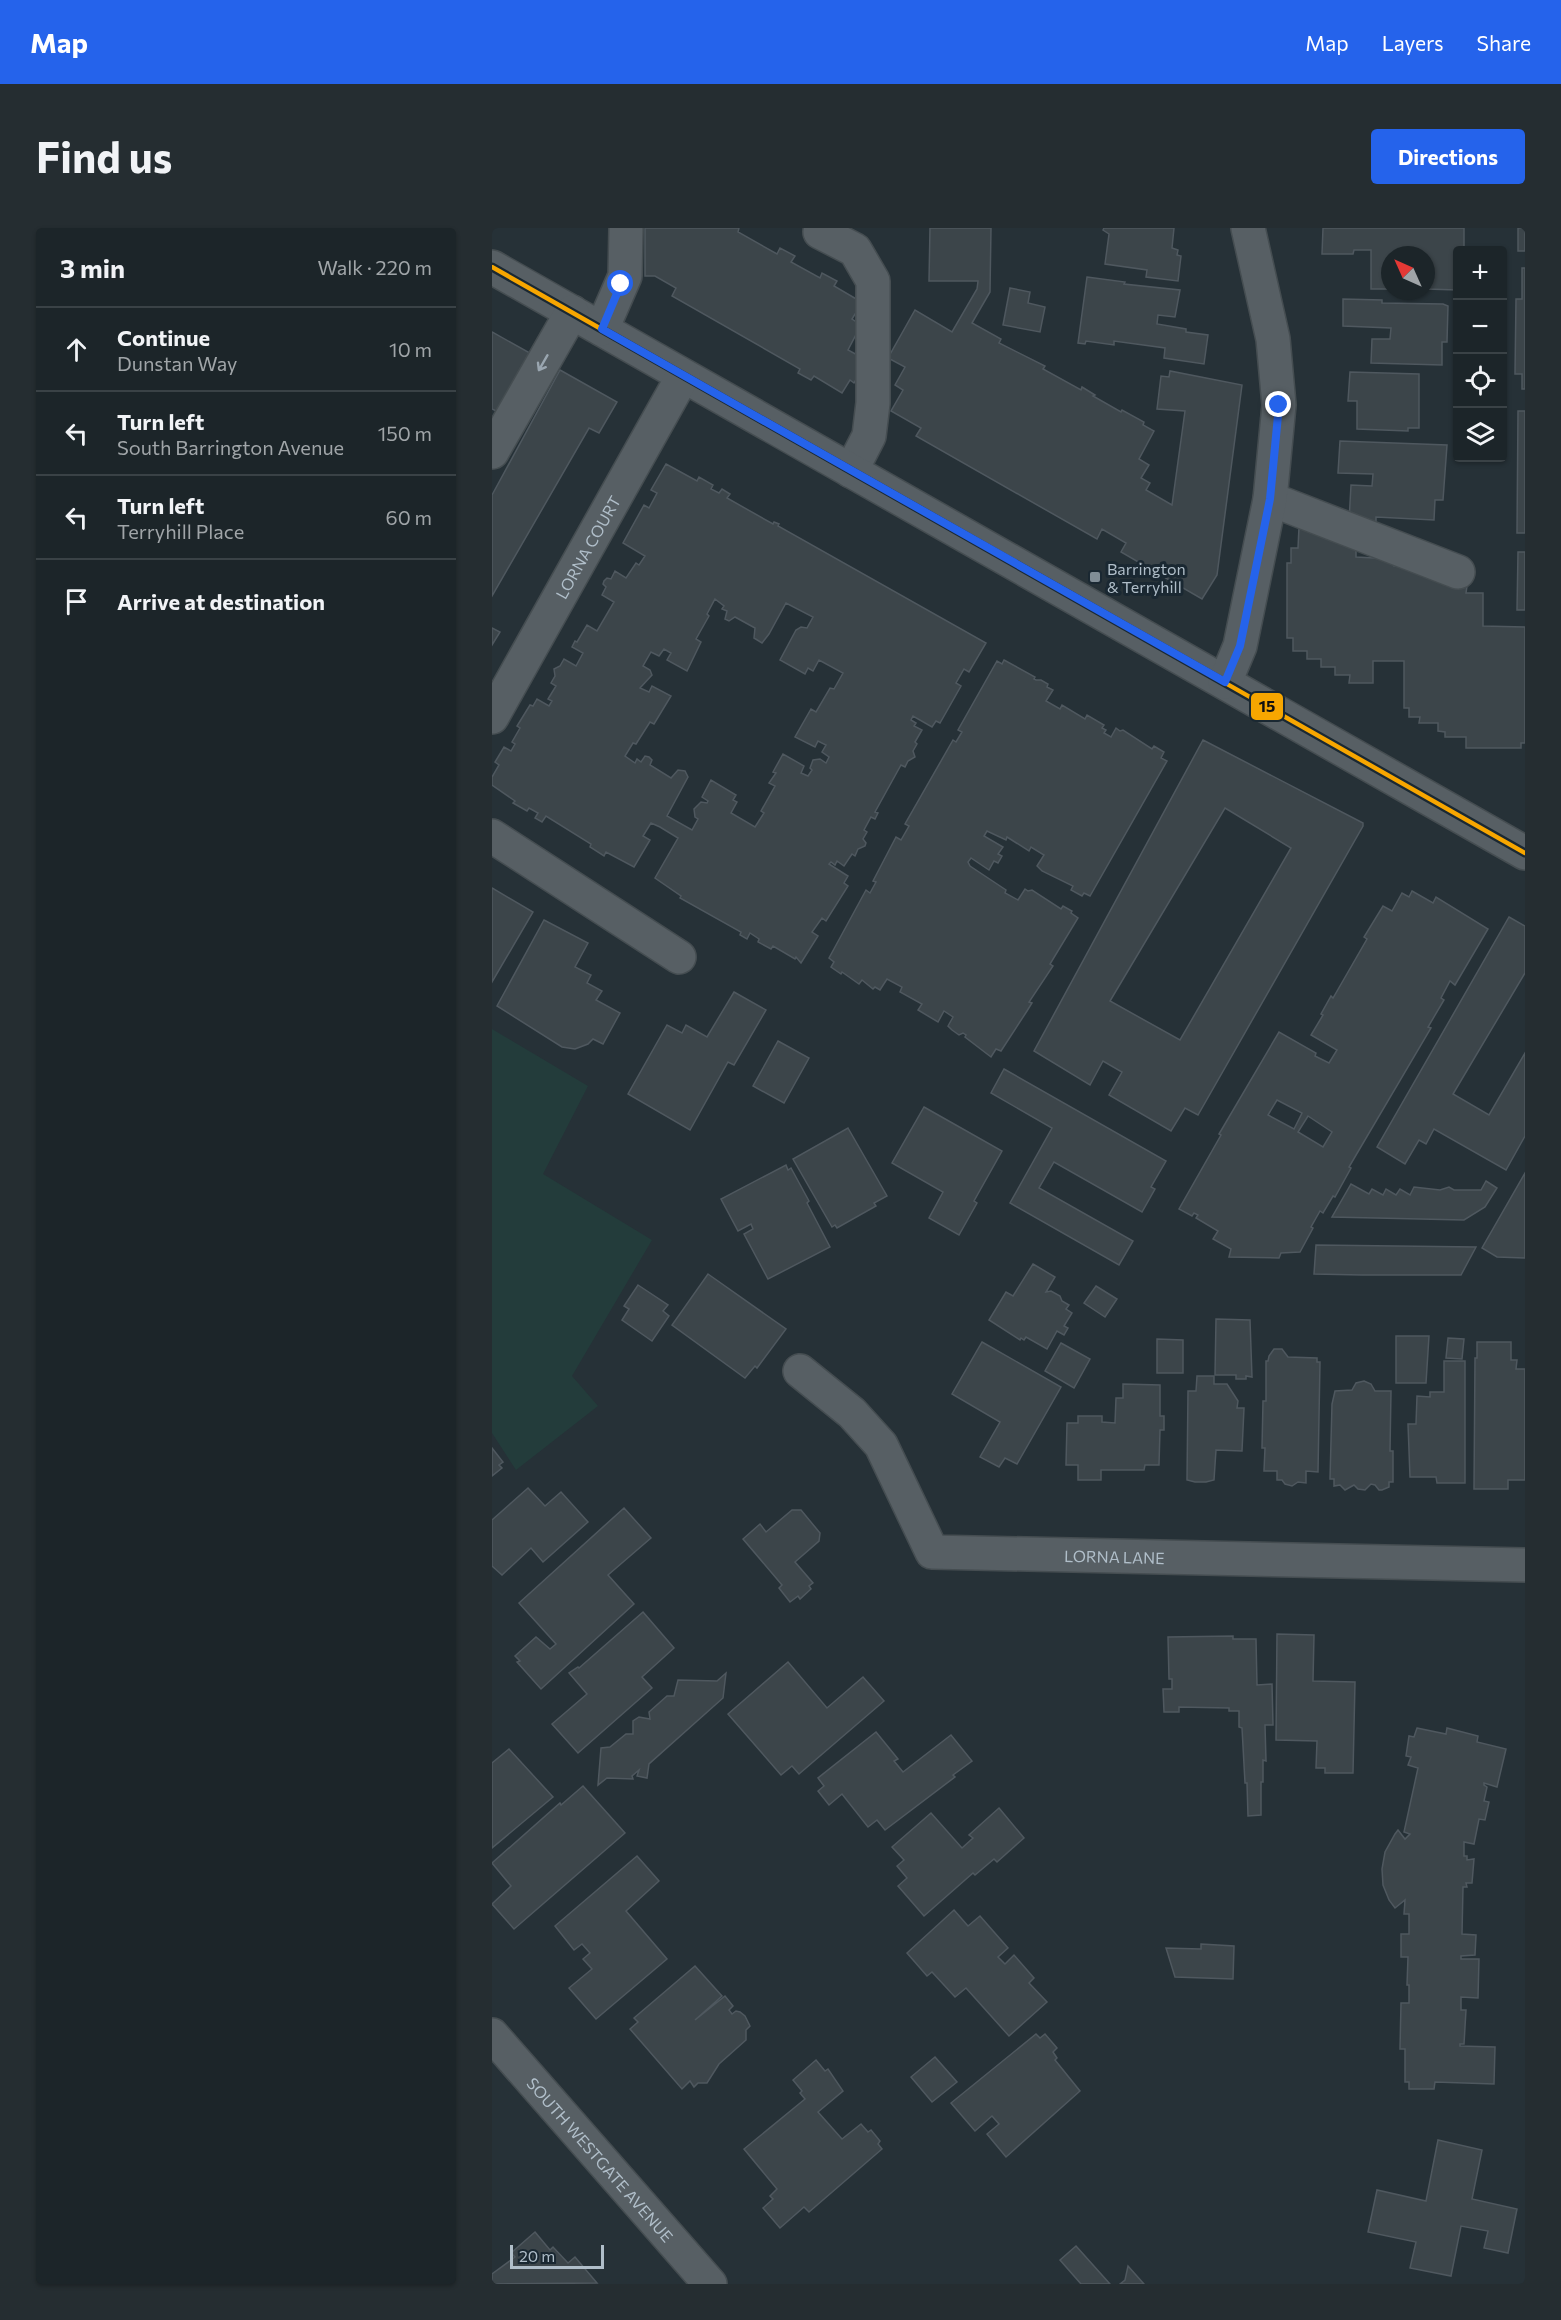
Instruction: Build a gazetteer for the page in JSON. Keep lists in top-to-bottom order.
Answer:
{
  "streets": {
    "street": ["LORNA COURT", "LORNA LANE", "SOUTH WESTGATE AVENUE"]
  },
  "places": {
    "transit": ["Barrington & Terryhill"]
  },
  "lines": ["transit line 15"],
  "scale_bar": "20 m",
  "north": "top left",
  "page": {
    "header": "Map",
    "nav": ["Map", "Layers", "Share"],
    "buttons": "Directions",
    "title": "Find us",
    "heading": ["3 min", "Walk · 220 m"],
    "map_buttons": ["+", "−"],
    "list": [
      ["Continue", "Dunstan Way", "10 m"],
      ["Turn left", "South Barrington Avenue", "150 m"],
      ["Turn left", "Terryhill Place", "60 m"],
      "Arrive at destination"
    ],
    "scale": "20 m"
  }
}
